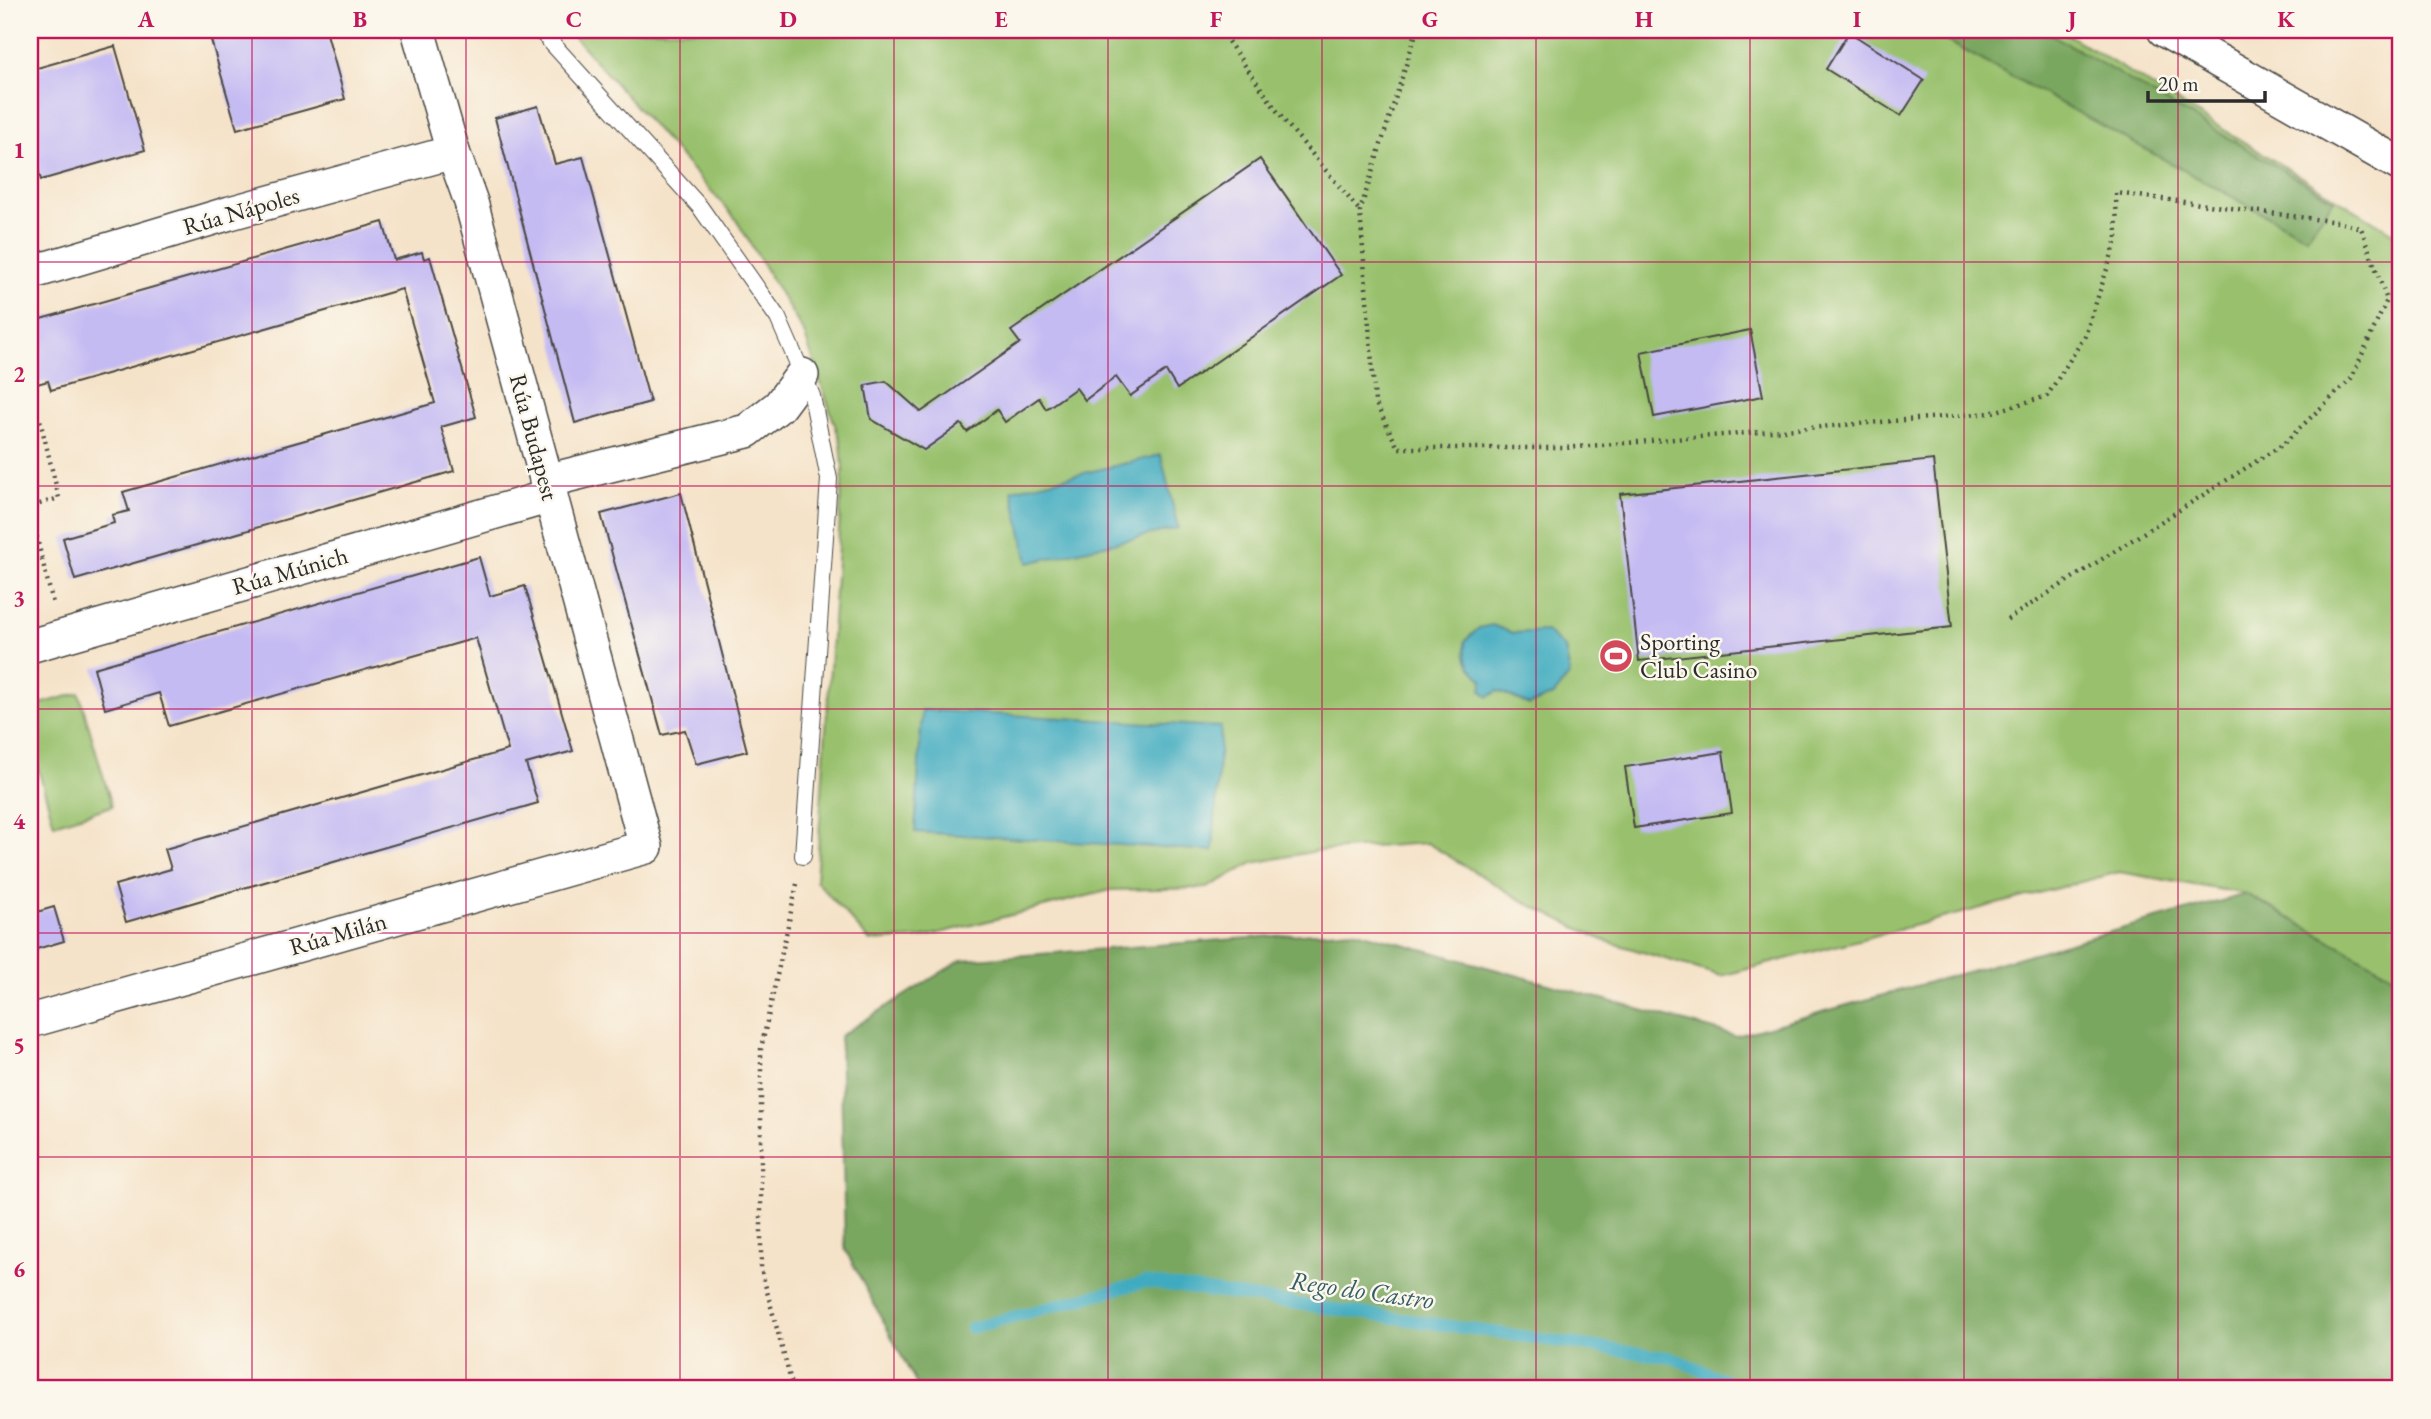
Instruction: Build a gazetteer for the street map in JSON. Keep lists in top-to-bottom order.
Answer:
{
  "streets": {
    "street": [
      "Rúa Nápoles",
      "Rúa Budapest",
      "Rúa Múnich",
      "Rúa Milán"
    ]
  },
  "crossings": [
    ["Rúa Nápoles", "Rúa Budapest"],
    ["Rúa Budapest", "Rúa Múnich"],
    ["Rúa Budapest", "Rúa Milán"]
  ],
  "water": ["Rego do Castro"],
  "places": {
    "sports": ["Sporting Club Casino"]
  },
  "scale_bar": "20 m",
  "grid": {
    "columns": [
      "A",
      "B",
      "C",
      "D",
      "E",
      "F",
      "G",
      "H",
      "I",
      "J",
      "K"
    ],
    "rows": [
      "1",
      "2",
      "3",
      "4",
      "5",
      "6"
    ]
  }
}
